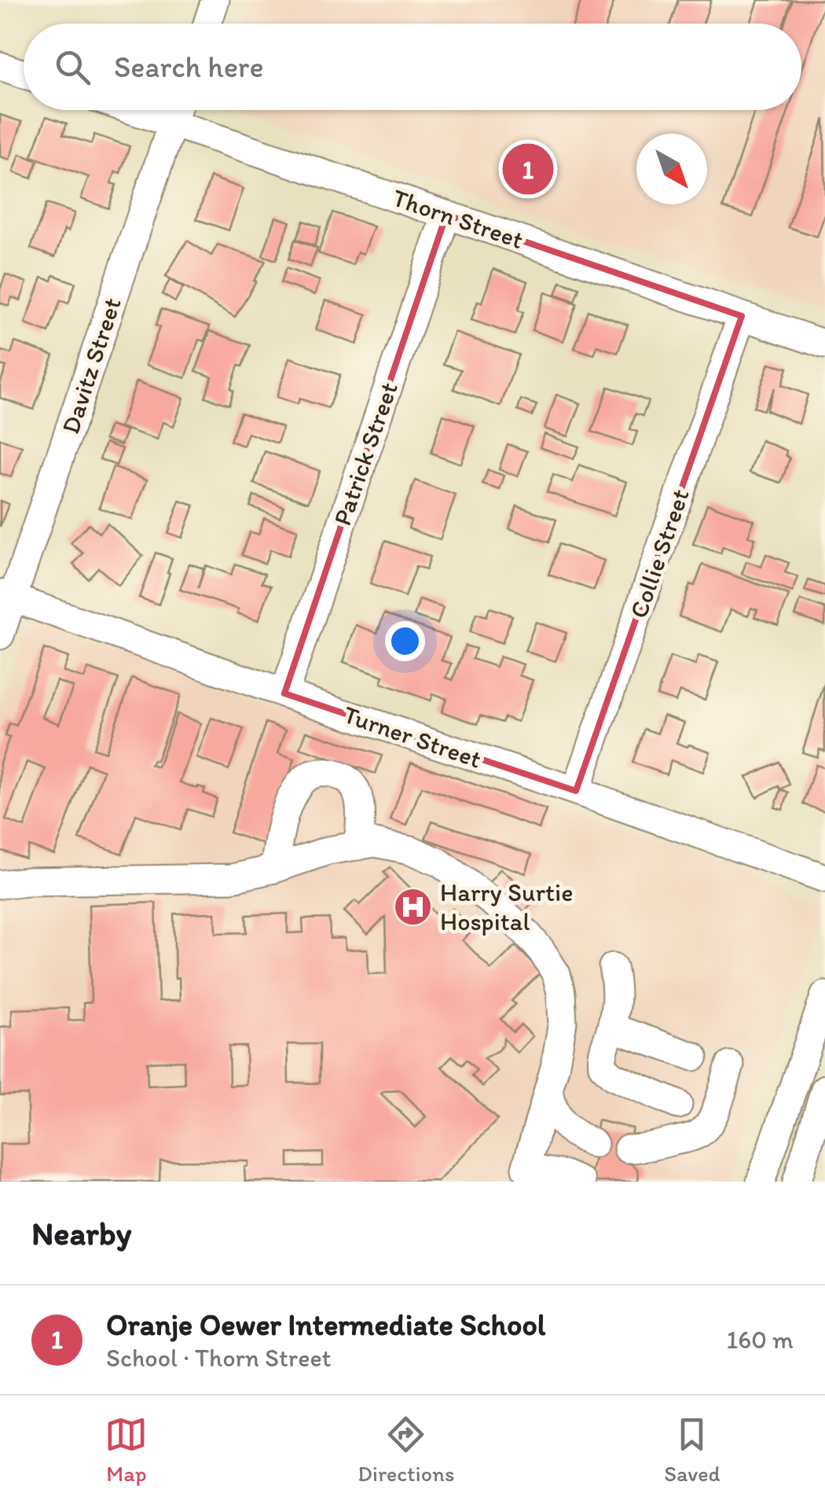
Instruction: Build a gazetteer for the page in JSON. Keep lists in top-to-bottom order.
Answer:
{
  "streets": {
    "street": [
      "Thorn Street",
      "Davitz Street",
      "Patrick Street",
      "Collie Street",
      "Turner Street"
    ]
  },
  "crossings": [
    ["Thorn Street", "Davitz Street"],
    ["Thorn Street", "Patrick Street"],
    ["Thorn Street", "Collie Street"],
    ["Davitz Street", "Turner Street"],
    ["Patrick Street", "Turner Street"],
    ["Collie Street", "Turner Street"]
  ],
  "places": {
    "hospital": ["Harry Surtie Hospital"]
  },
  "north": "bottom right",
  "page": {
    "search": "Search here",
    "pins": "1",
    "heading": "Nearby",
    "list": [
      {
        "mark": "1",
        "name": "Oranje Oewer Intermediate School",
        "note": "School · Thorn Street",
        "value": "160 m"
      }
    ],
    "nav": ["Map", "Directions", "Saved"]
  }
}
